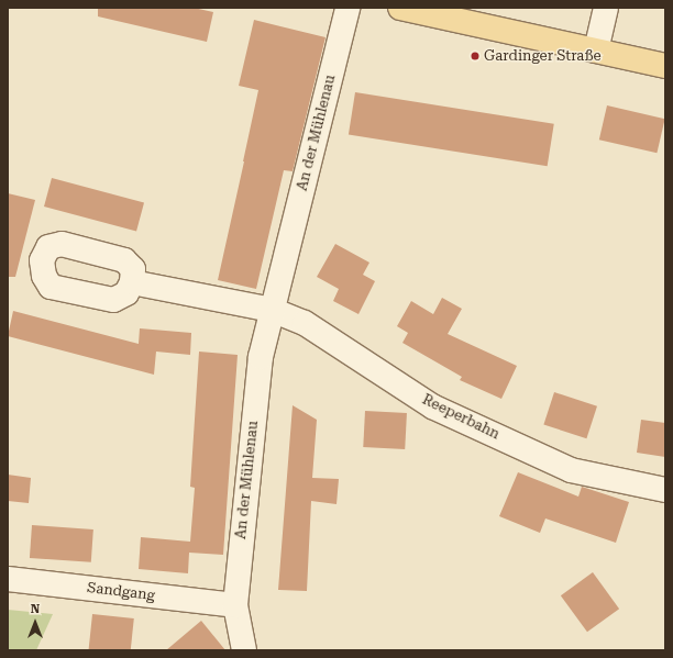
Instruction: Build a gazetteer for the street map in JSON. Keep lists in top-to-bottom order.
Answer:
{
  "streets": {
    "street": ["An der Mühlenau", "Reeperbahn", "Sandgang"]
  },
  "crossings": [
    ["An der Mühlenau", "Reeperbahn"],
    ["An der Mühlenau", "Sandgang"]
  ],
  "places": ["Gardinger Straße"],
  "north": "top"
}
